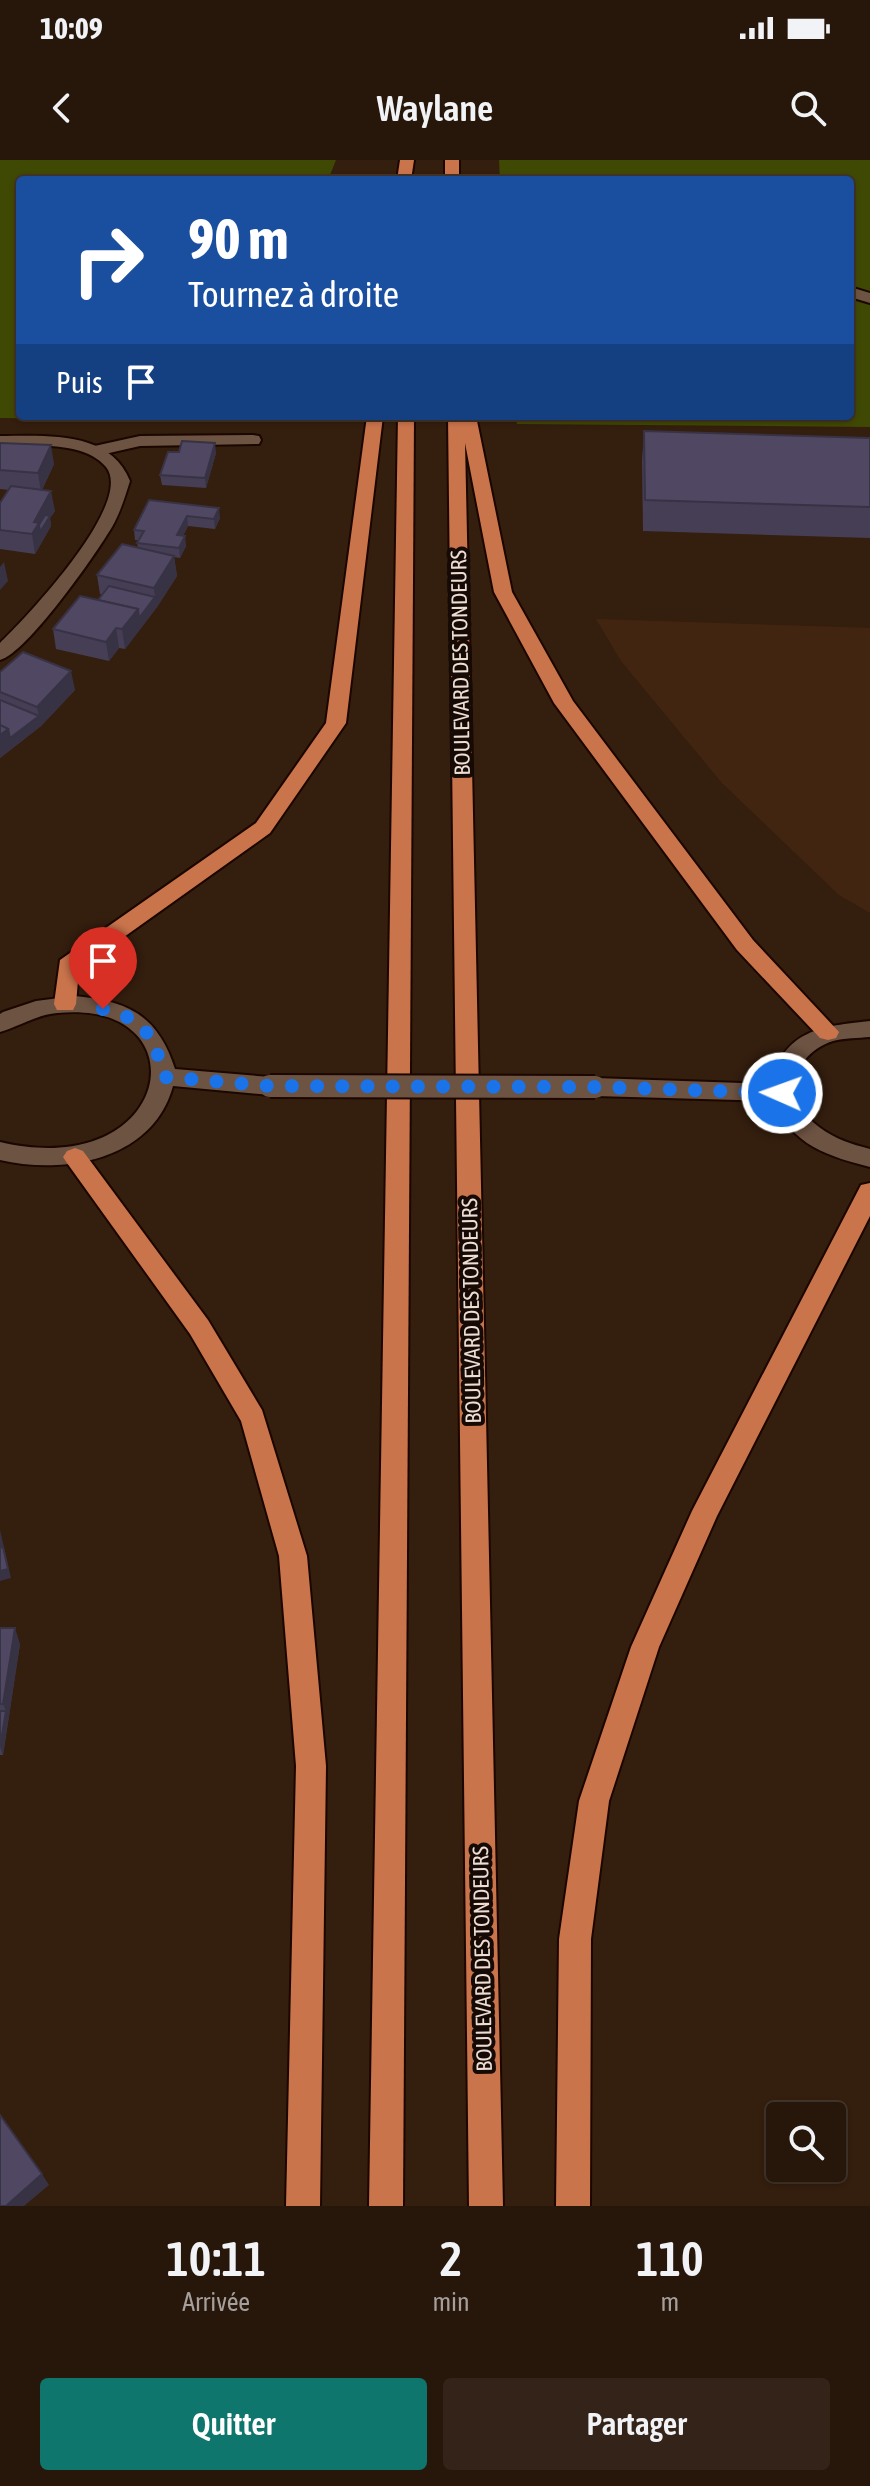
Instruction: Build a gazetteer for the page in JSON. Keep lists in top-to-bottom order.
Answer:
{
  "streets": {
    "highway": ["BOULEVARD DES TONDEURS"]
  },
  "page": {
    "status": "10:09",
    "header": "Waylane",
    "turn": ["90 m", "Tournez à droite"],
    "then": "Puis",
    "eta": [
      "10:11",
      "Arrivée",
      "2",
      "min",
      "110",
      "m"
    ],
    "buttons": ["Quitter", "Partager"]
  }
}
